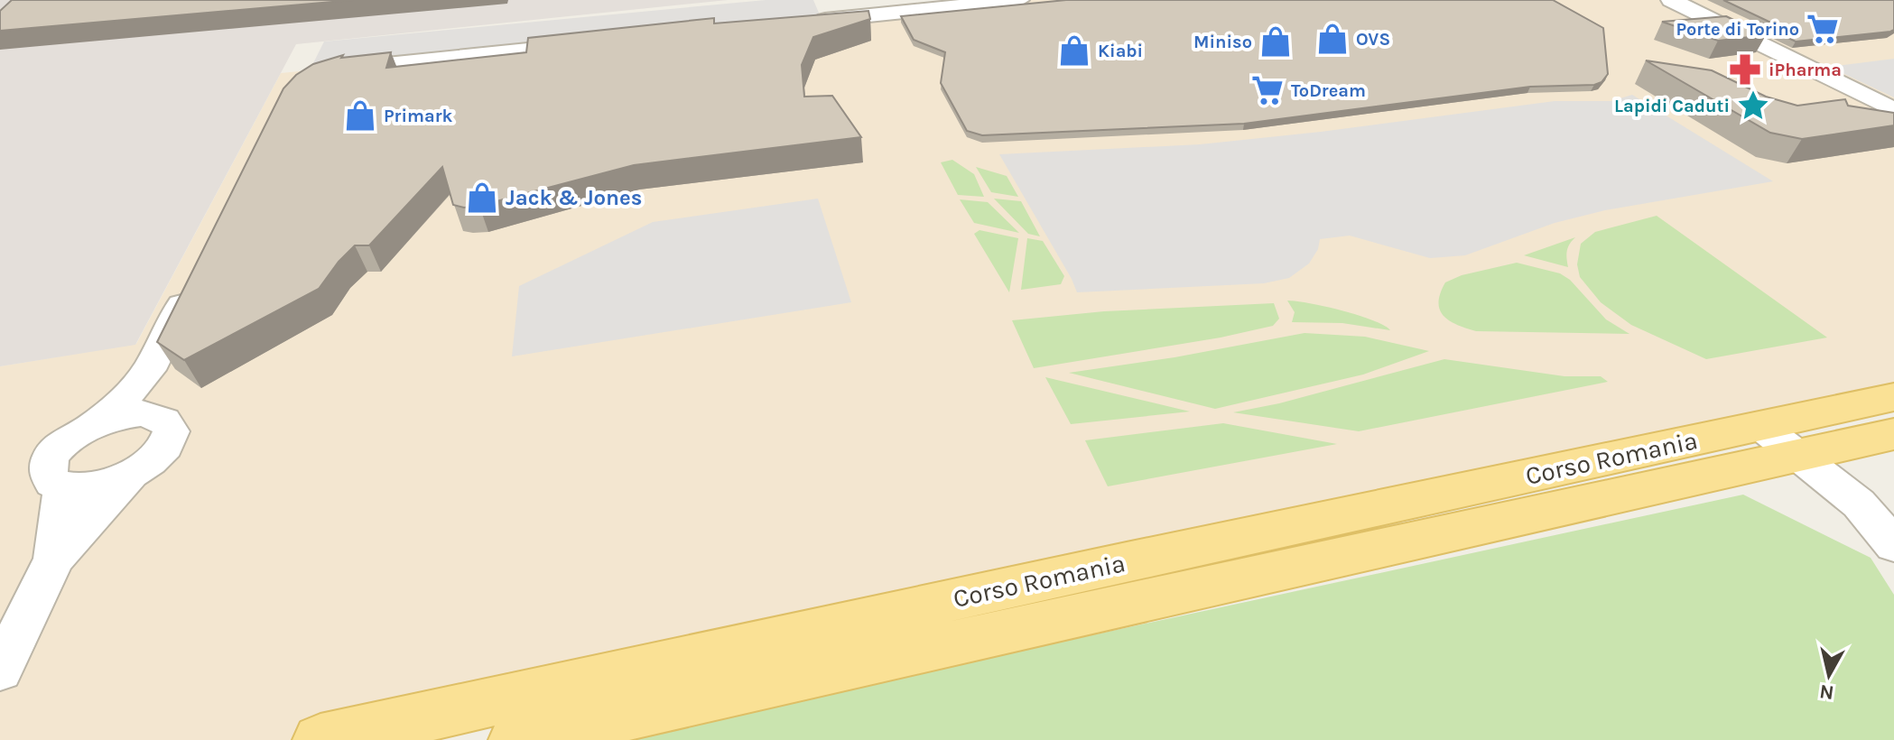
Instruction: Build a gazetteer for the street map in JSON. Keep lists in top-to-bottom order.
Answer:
{
  "streets": {
    "main road": ["Corso Romania"]
  },
  "places": {
    "supermarket": ["Porte di Torino", "ToDream"],
    "shop": [
      "OVS",
      "Miniso",
      "Kiabi",
      "Primark",
      "Jack & Jones"
    ],
    "pharmacy": ["iPharma"],
    "place": ["Lapidi Caduti"]
  },
  "north": "bottom"
}
